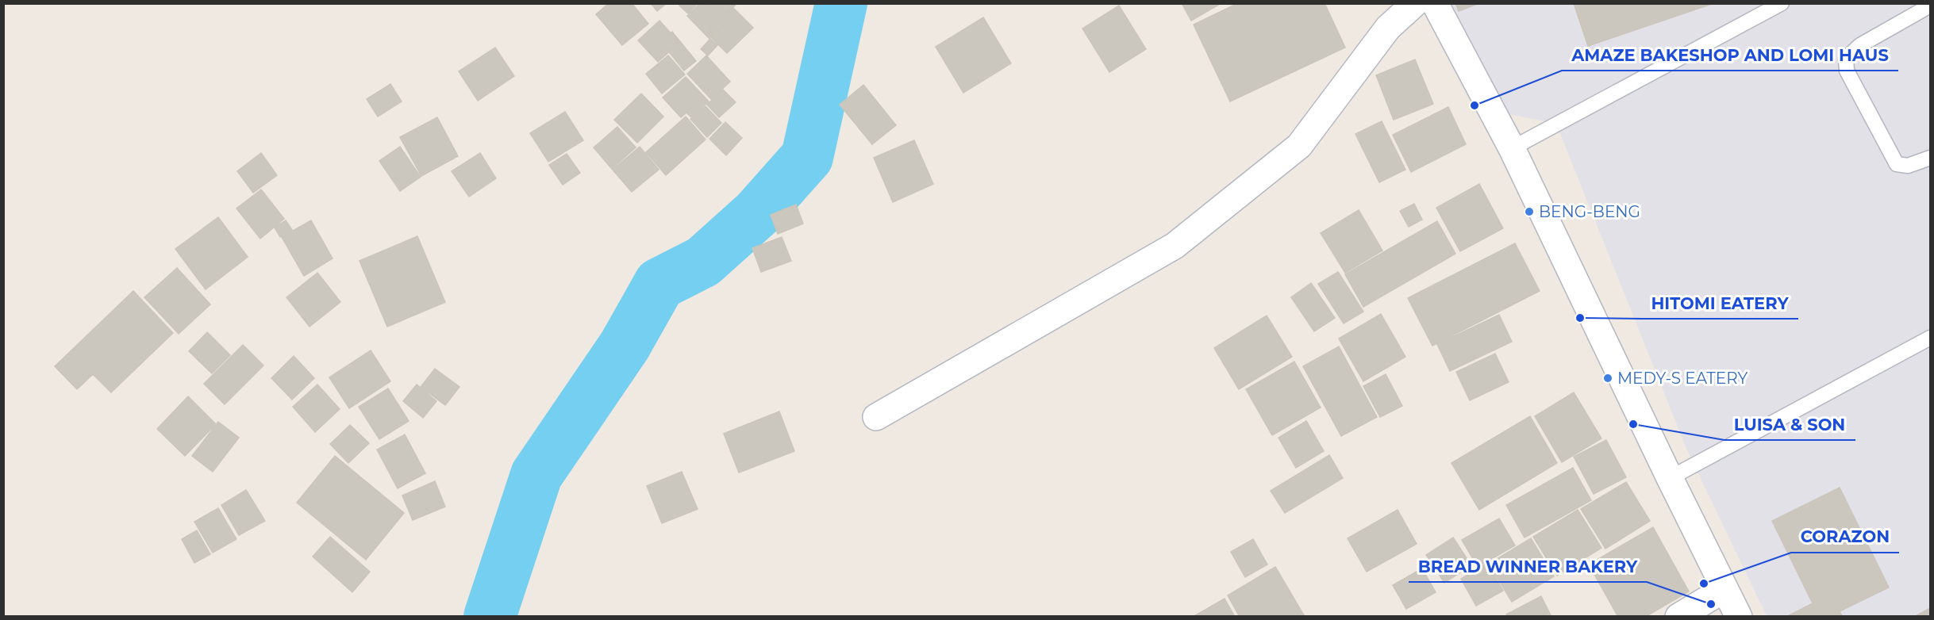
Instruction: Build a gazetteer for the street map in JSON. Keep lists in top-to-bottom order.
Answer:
{
  "places": [
    "AMAZE BAKESHOP AND LOMI HAUS",
    "BENG-BENG",
    "HITOMI EATERY",
    "MEDY-S EATERY",
    "LUISA & SON",
    "CORAZON",
    "BREAD WINNER BAKERY"
  ]
}
